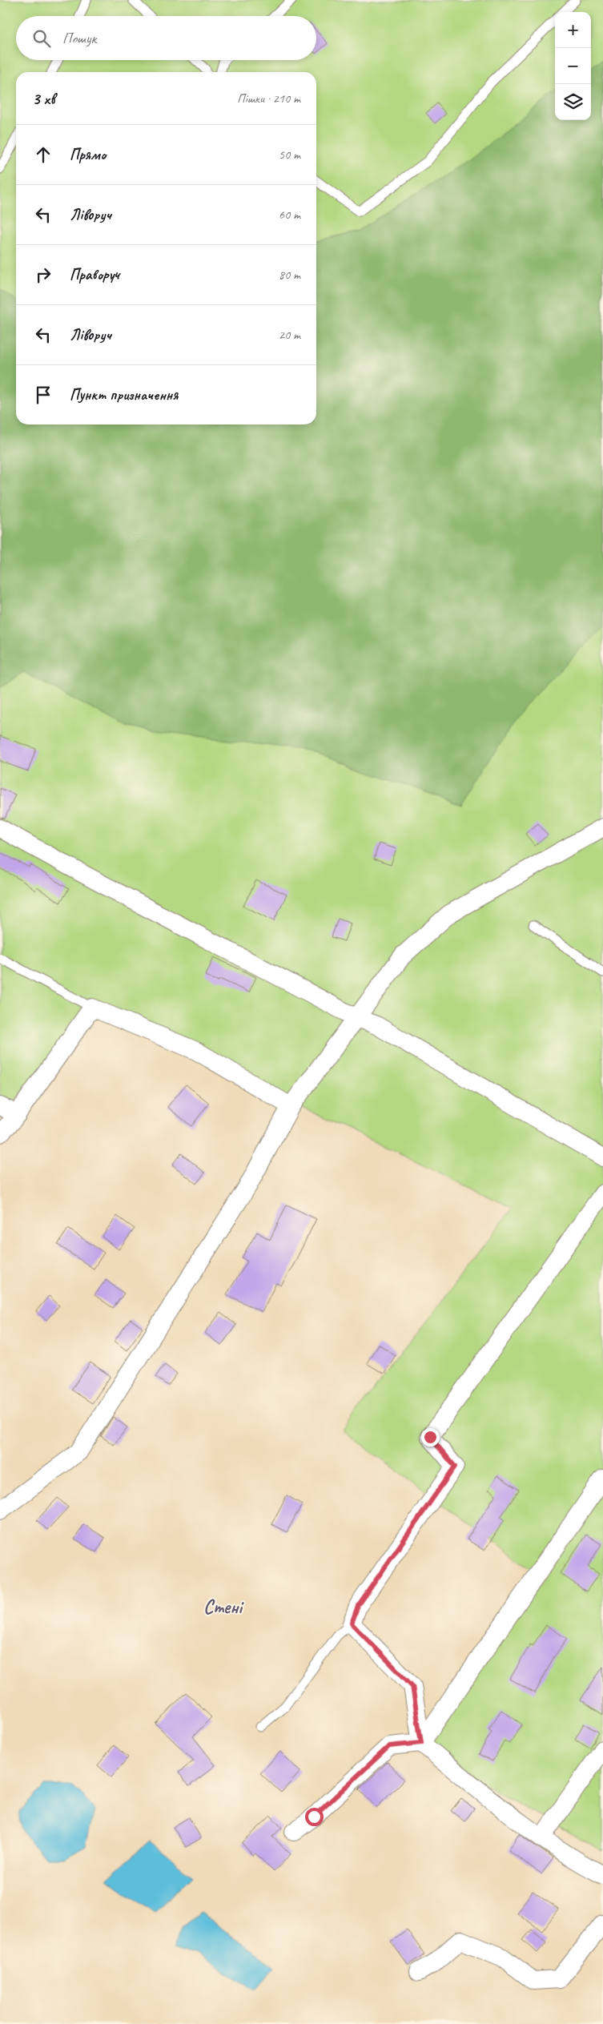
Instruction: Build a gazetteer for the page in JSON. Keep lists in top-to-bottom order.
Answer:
{
  "districts": ["Стені"],
  "page": {
    "map_buttons": ["+", "−"],
    "search": "Пошук",
    "heading": ["3 хв", "Пішки · 210 m"],
    "list": [
      ["Прямо", "50 m"],
      ["Ліворуч", "60 m"],
      ["Праворуч", "80 m"],
      ["Ліворуч", "20 m"],
      "Пункт призначення"
    ]
  }
}
